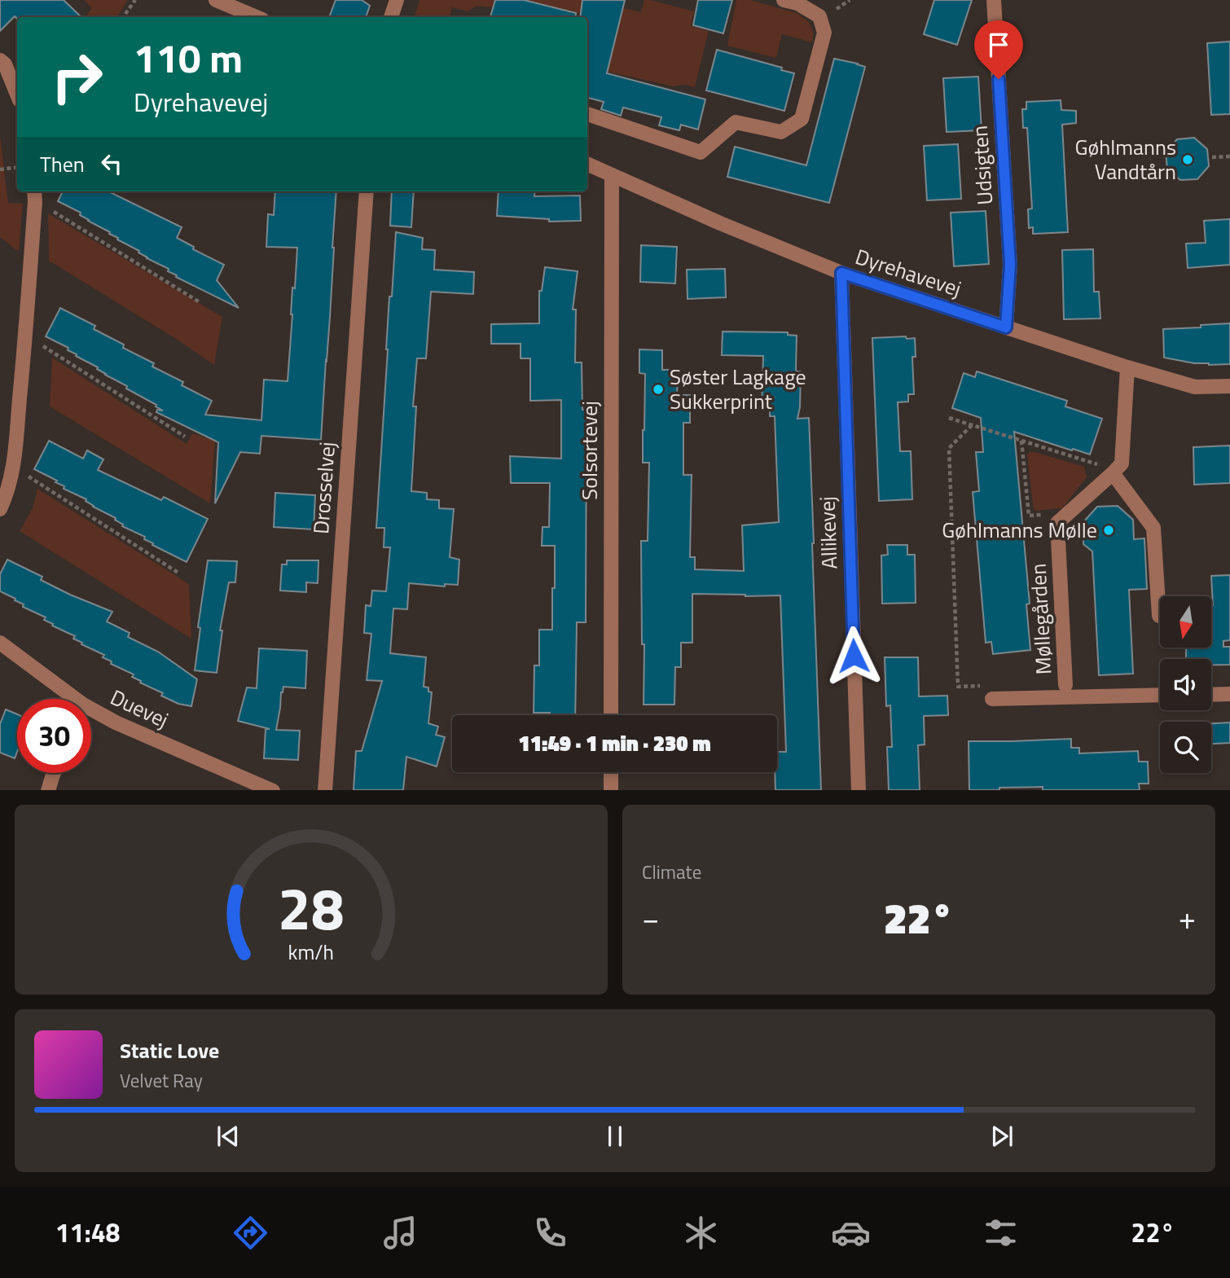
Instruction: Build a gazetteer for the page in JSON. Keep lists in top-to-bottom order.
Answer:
{
  "streets": {
    "street": [
      "Udsigten",
      "Dyrehavevej",
      "Solsortevej",
      "Drosselvej",
      "Allikevej",
      "Møllegården",
      "Duevej"
    ]
  },
  "crossings": [
    ["Udsigten", "Dyrehavevej"],
    ["Dyrehavevej", "Solsortevej"],
    ["Dyrehavevej", "Allikevej"]
  ],
  "places": ["Gøhlmanns Vandtårn", "Søster Lagkage Sukkerprint", "Gøhlmanns Mølle"],
  "north": "bottom",
  "page": {
    "turn": ["110 m", "Dyrehavevej"],
    "then": "Then",
    "limit": "30",
    "trip": "11:49 · 1 min · 230 m",
    "tile": "Climate",
    "heat": ["−", "22°", "+"],
    "song": ["Static Love", "Velvet Ray"],
    "tabs": ["11:48", "22°"],
    "gauge": ["28", "km/h"]
  }
}
